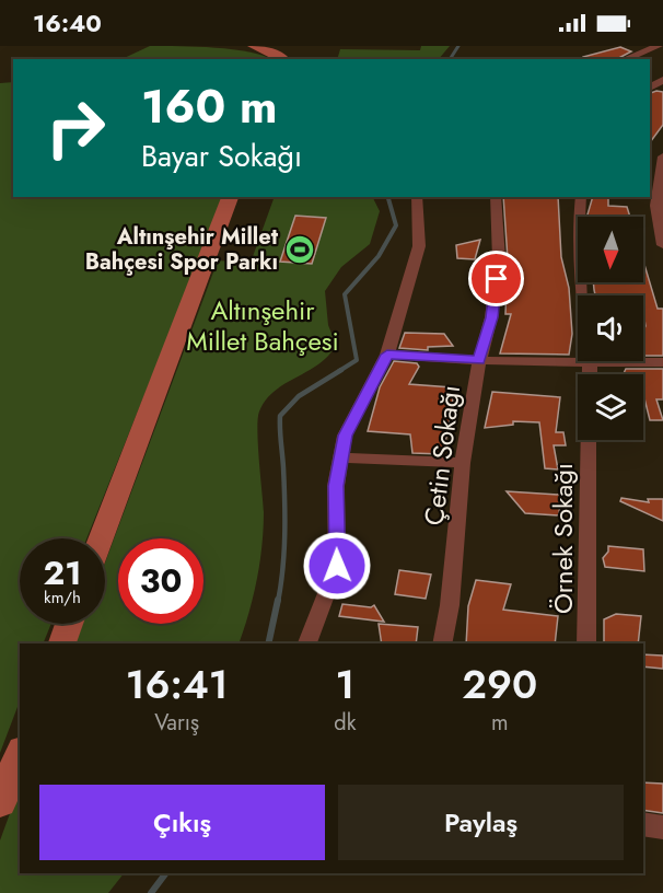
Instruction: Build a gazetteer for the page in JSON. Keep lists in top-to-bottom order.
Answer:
{
  "streets": {
    "street": ["Çetin Sokağı", "Örnek Sokağı"]
  },
  "parks": ["Altınşehir Millet Bahçesi"],
  "places": {
    "sports": ["Altınşehir Millet Bahçesi Spor Parkı"]
  },
  "north": "bottom",
  "page": {
    "status": "16:40",
    "turn": ["160 m", "Bayar Sokağı"],
    "speed": "21 km/h",
    "limit": "30",
    "eta": [
      "16:41",
      "Varış",
      "1",
      "dk",
      "290",
      "m"
    ],
    "buttons": ["Çıkış", "Paylaş"]
  }
}
